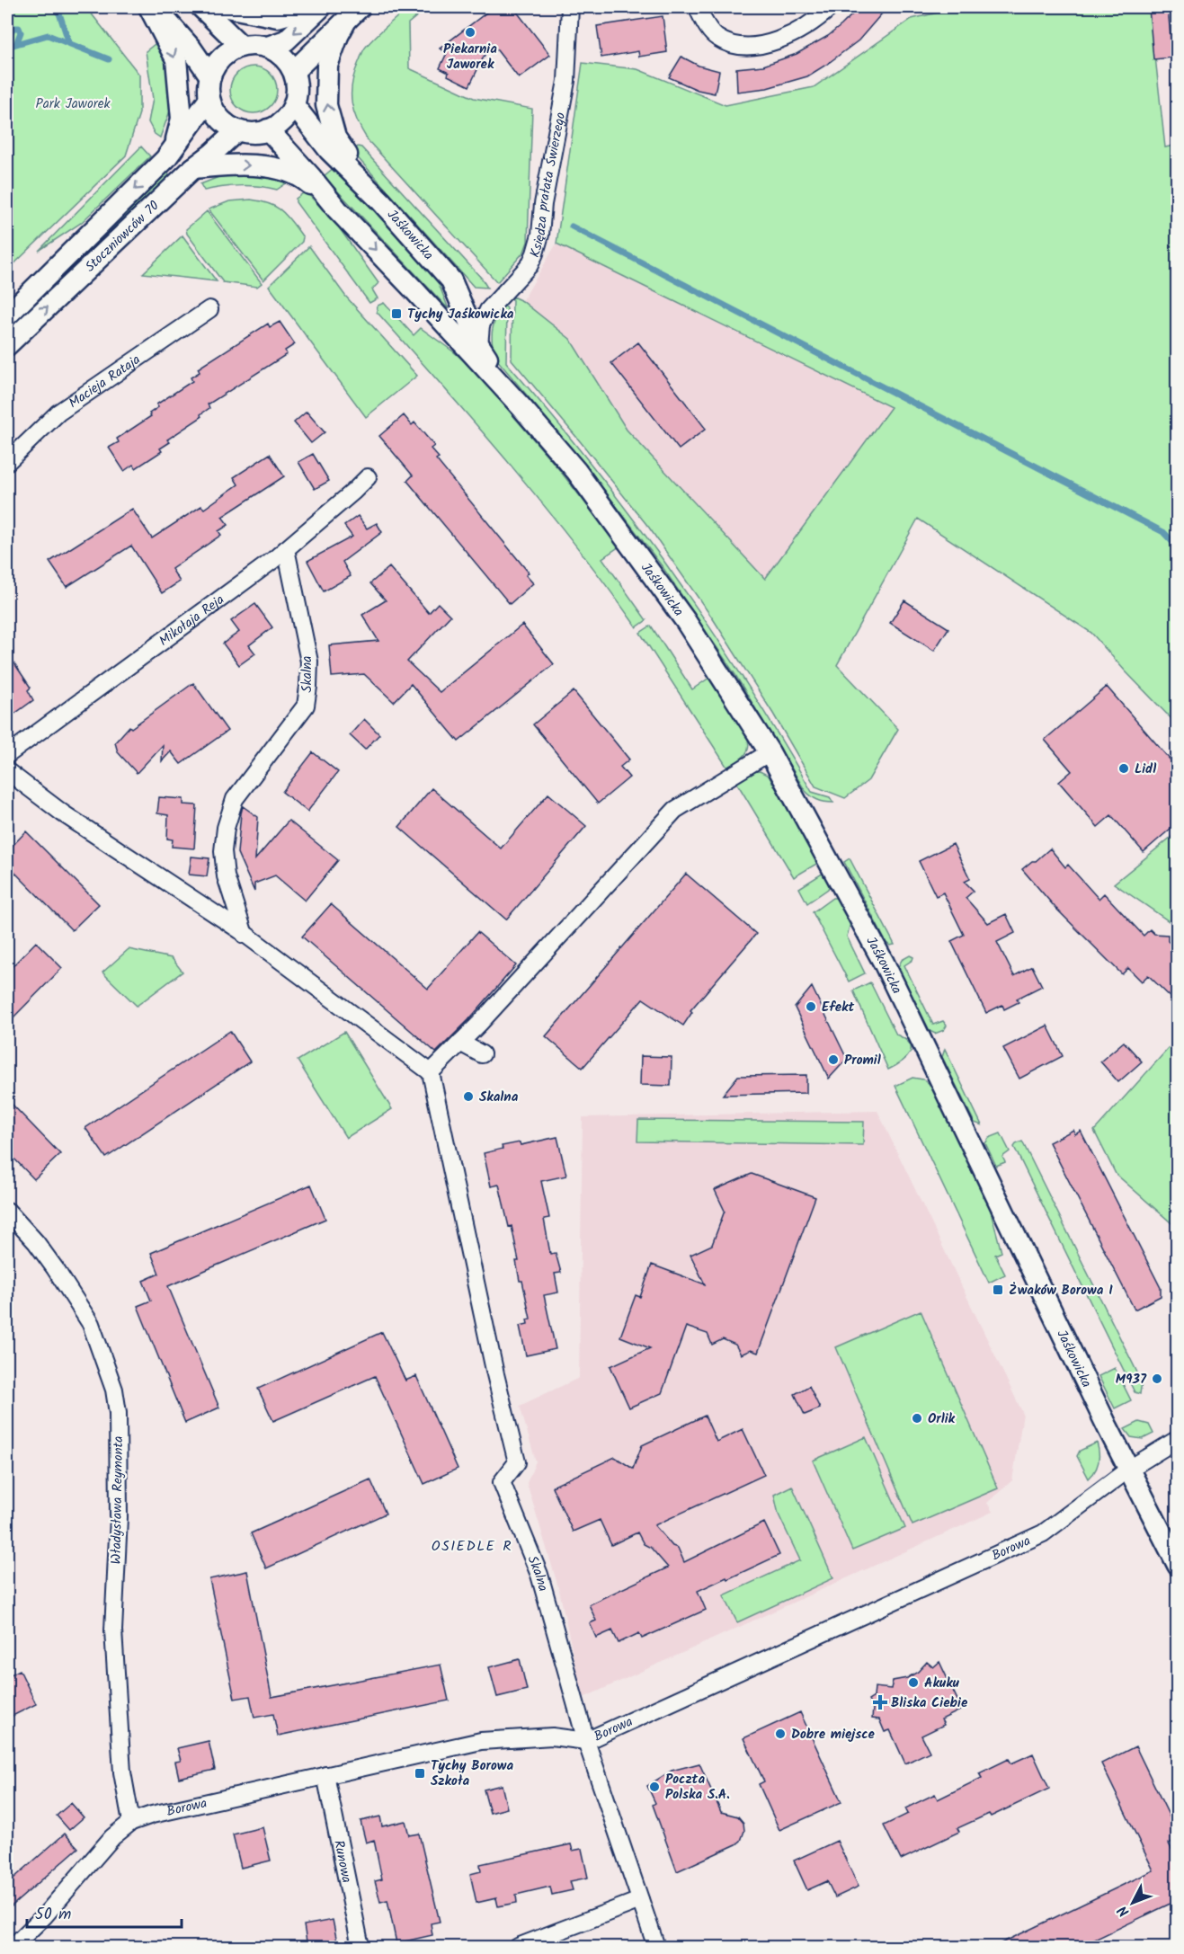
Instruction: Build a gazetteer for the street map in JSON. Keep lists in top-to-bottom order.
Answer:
{
  "streets": {
    "street": [
      "Księdza prałata Świerzego",
      "Jaśkowicka",
      "Stoczniowców 70",
      "Macieja Rataja",
      "Mikołaja Reja",
      "Skalna",
      "Władysława Reymonta",
      "Borowa",
      "Runowa"
    ]
  },
  "crossings": [
    ["Księdza prałata Świerzego", "Jaśkowicka"],
    ["Jaśkowicka", "Stoczniowców 70"],
    ["Jaśkowicka", "Borowa"],
    ["Mikołaja Reja", "Skalna"],
    ["Skalna", "Borowa"],
    ["Władysława Reymonta", "Borowa"],
    ["Borowa", "Runowa"]
  ],
  "districts": ["OSIEDLE R"],
  "parks": ["Park Jaworek"],
  "places": {
    "other": [
      "Piekarnia Jaworek",
      "Lidl",
      "Efekt",
      "Promil",
      "Skalna",
      "M937",
      "Orlik",
      "Akuku",
      "Dobre miejsce",
      "Poczta Polska S.A."
    ],
    "transit": ["Tychy Jaśkowicka", "Żwaków Borowa I", "Tychy Borowa Szkoła"],
    "health": ["Bliska Ciebie"]
  },
  "scale_bar": "50 m",
  "north": "bottom left"
}
